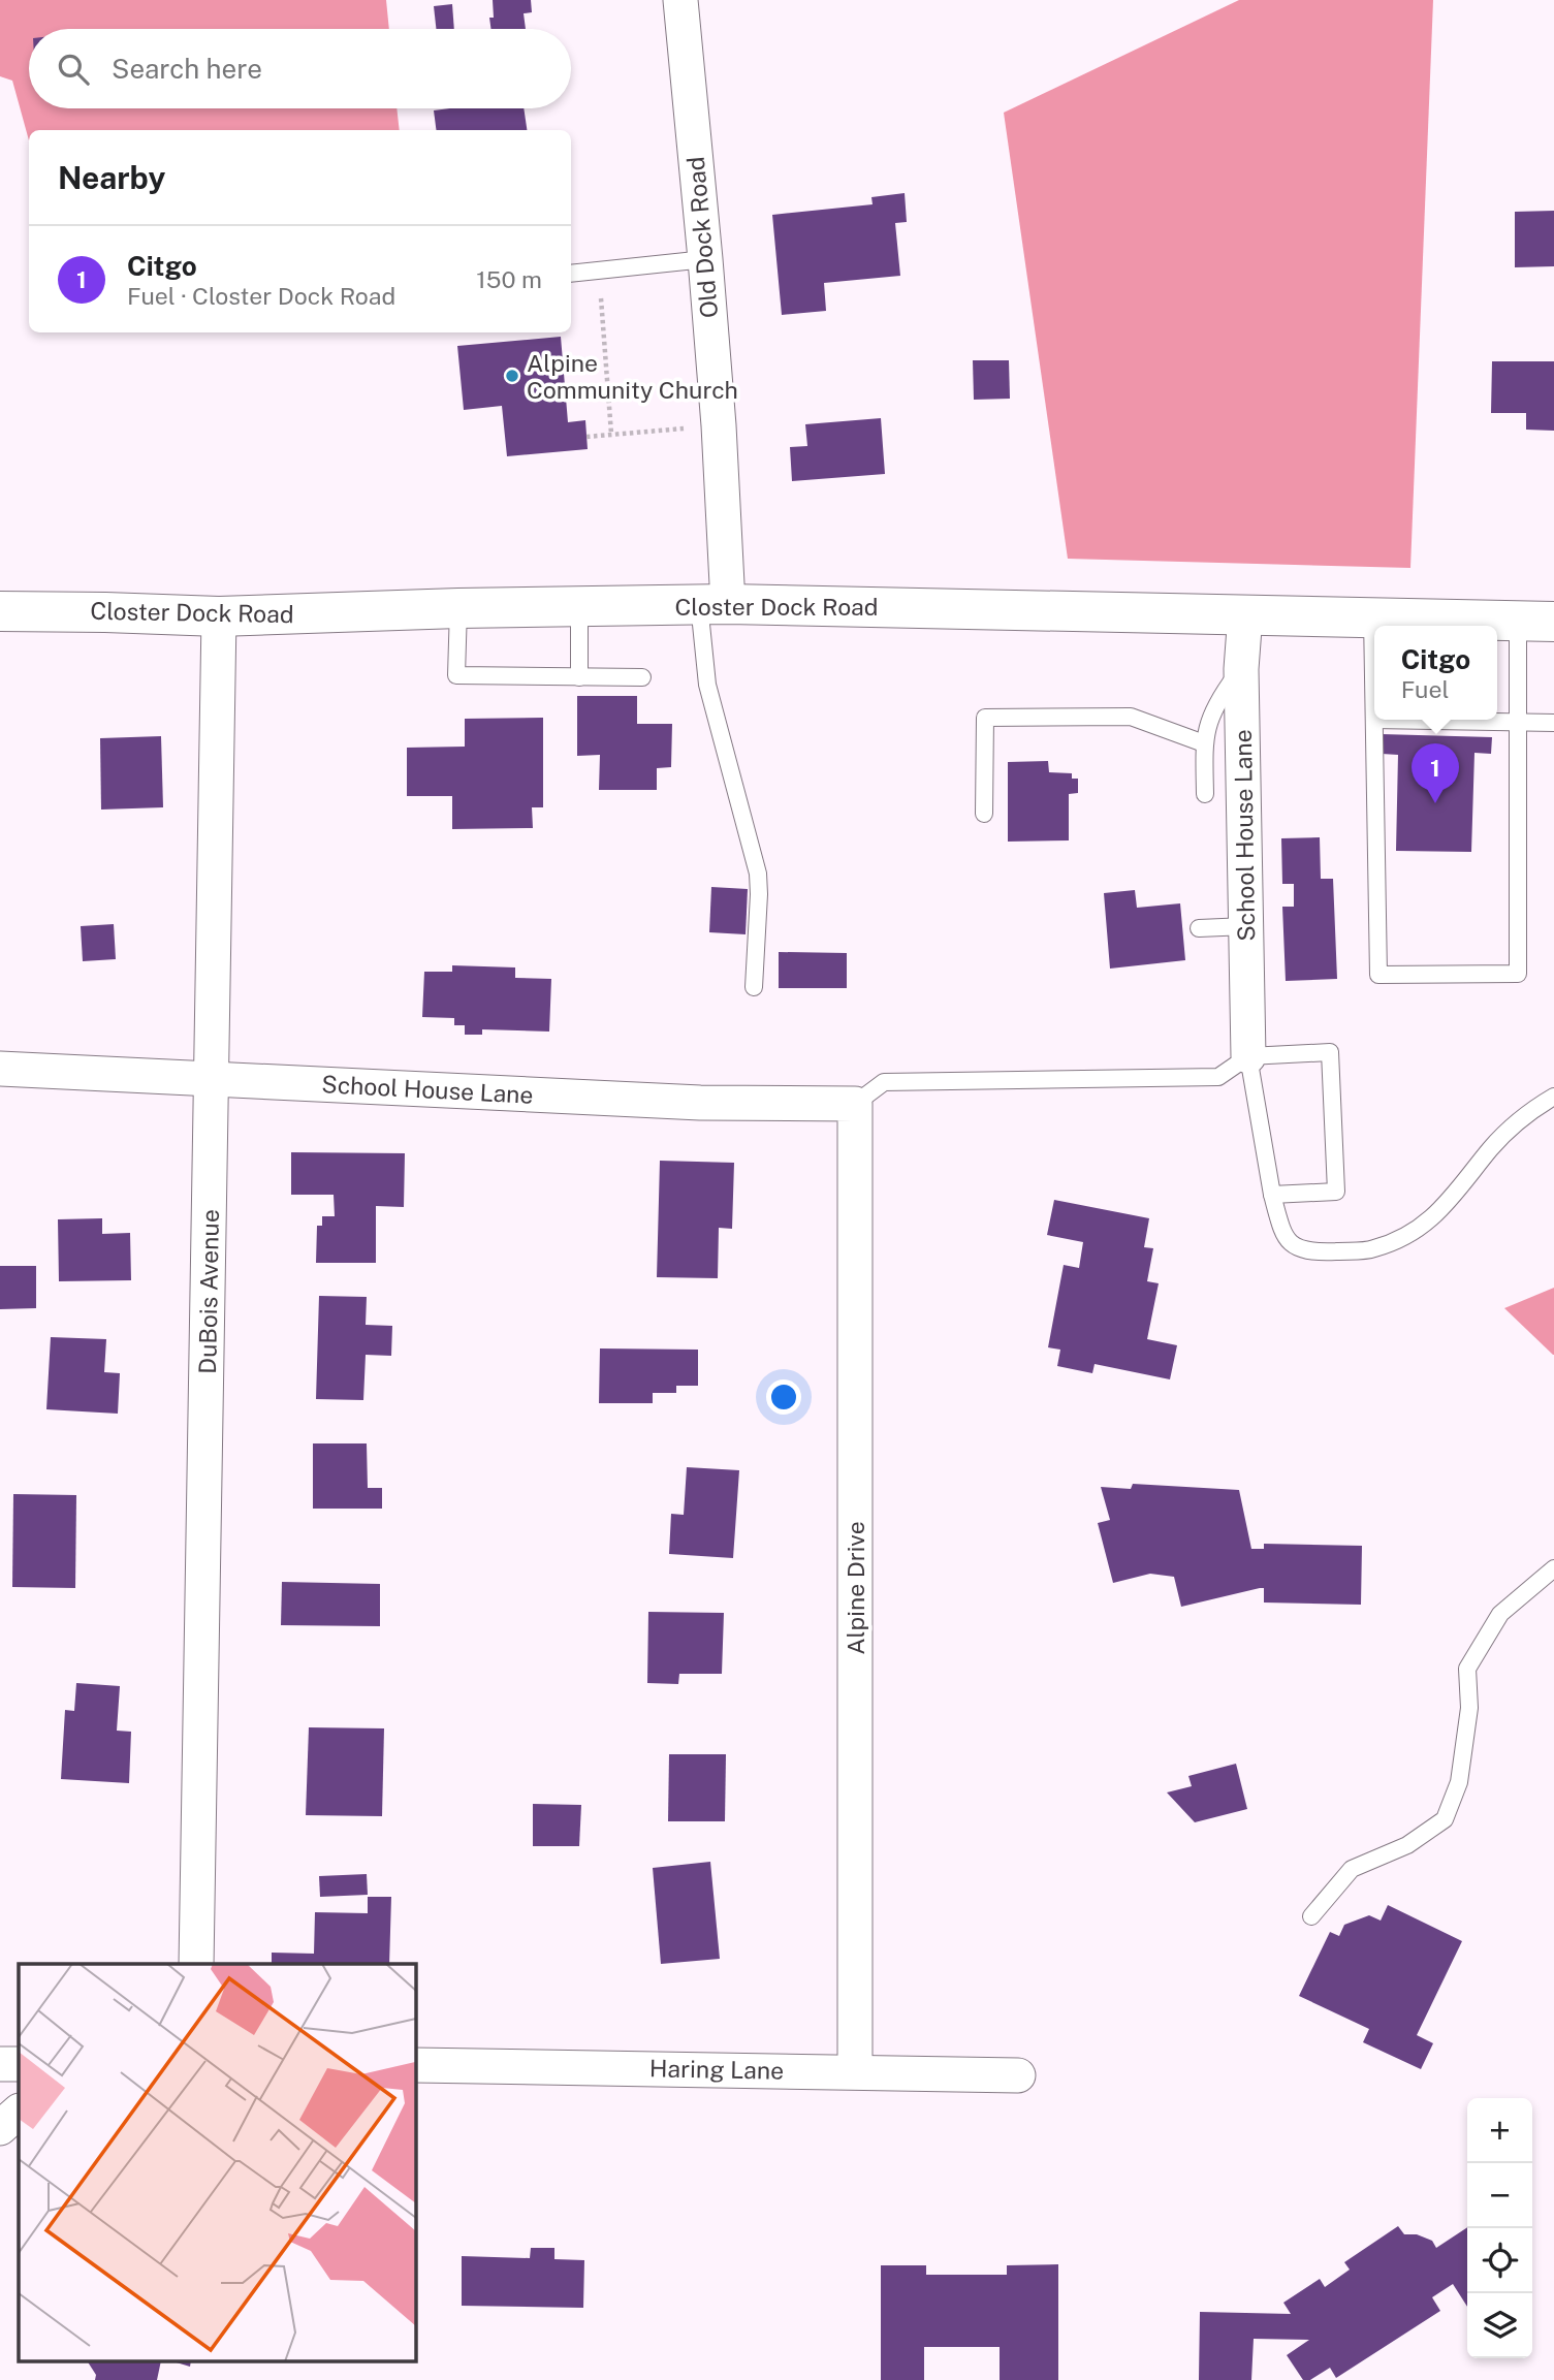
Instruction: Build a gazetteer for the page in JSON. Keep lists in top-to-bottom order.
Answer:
{
  "streets": {
    "main road": ["Closter Dock Road"],
    "street": [
      "Old Dock Road",
      "School House Lane",
      "DuBois Avenue",
      "Alpine Drive",
      "Haring Lane"
    ]
  },
  "crossings": [
    ["Old Dock Road", "Closter Dock Road"],
    ["Closter Dock Road", "School House Lane"],
    ["Closter Dock Road", "DuBois Avenue"],
    ["School House Lane", "DuBois Avenue"],
    ["School House Lane", "Alpine Drive"],
    ["Alpine Drive", "Haring Lane"]
  ],
  "places": ["Alpine Community Church"],
  "page": {
    "search": "Search here",
    "heading": "Nearby",
    "list": [
      {
        "mark": "1",
        "name": "Citgo",
        "note": "Fuel · Closter Dock Road",
        "value": "150 m"
      }
    ],
    "popup": ["Citgo", "Fuel"],
    "pins": "1",
    "map_buttons": ["+", "−"]
  }
}
